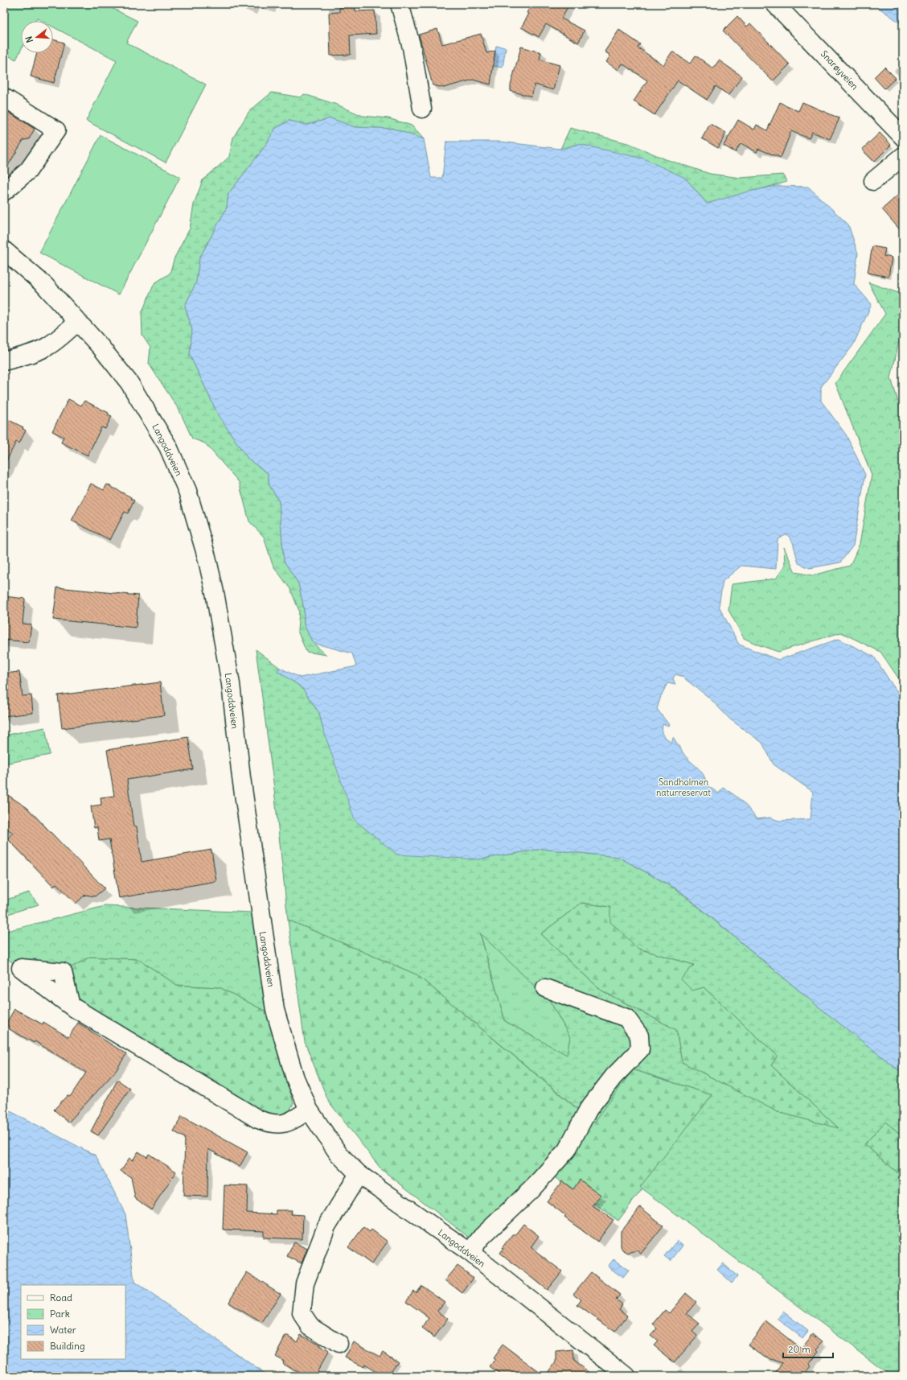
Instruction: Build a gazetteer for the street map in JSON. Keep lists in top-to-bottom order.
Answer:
{
  "streets": {
    "street": ["Snarøyveien", "Langoddveien"]
  },
  "parks": ["Sandholmen naturreservat"],
  "legend": [
    "Road",
    "Park",
    "Water",
    "Building"
  ],
  "scale_bar": "20 m",
  "north": "left"
}
